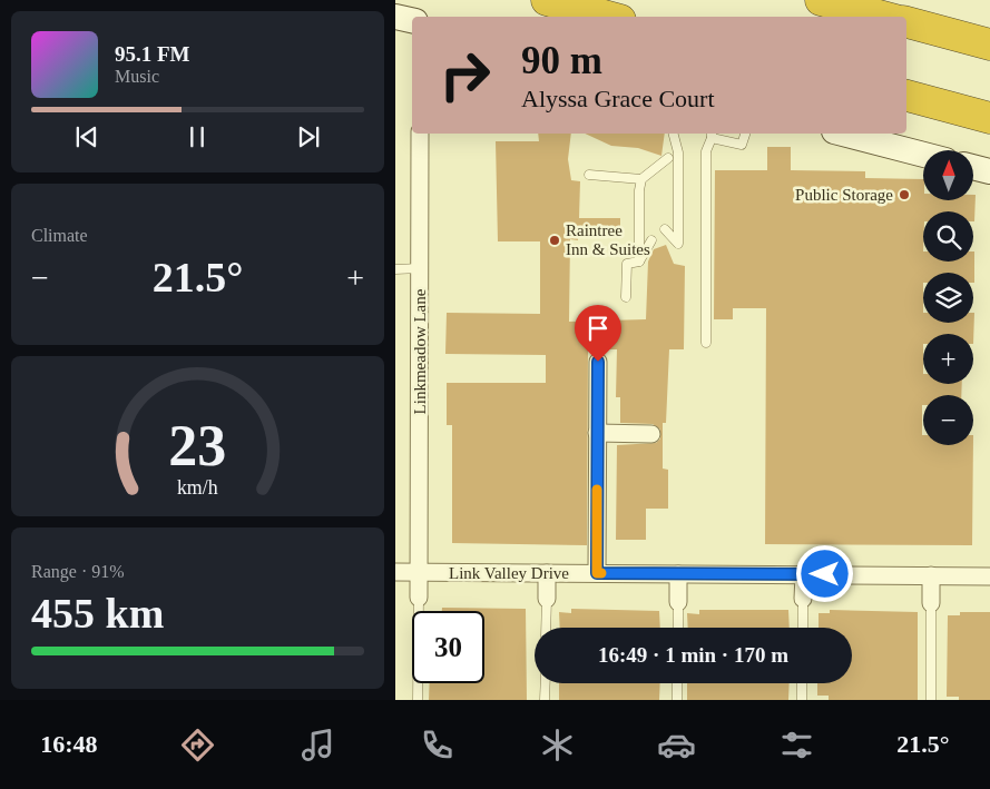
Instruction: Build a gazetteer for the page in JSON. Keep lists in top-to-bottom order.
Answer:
{
  "streets": {
    "street": ["Linkmeadow Lane", "Link Valley Drive"]
  },
  "crossings": [
    ["Linkmeadow Lane", "Link Valley Drive"]
  ],
  "places": ["Public Storage", "Raintree Inn & Suites"],
  "north": "top",
  "page": {
    "turn": ["90 m", "Alyssa Grace Court"],
    "song": ["95.1 FM", "Music"],
    "map_buttons": ["+", "−"],
    "tile": [
      "Climate",
      ["Range · 91%", "455 km"]
    ],
    "heat": ["−", "21.5°", "+"],
    "limit": "30",
    "trip": "16:49 · 1 min · 170 m",
    "tabs": ["16:48", "21.5°"],
    "gauge": ["23", "km/h"]
  }
}
